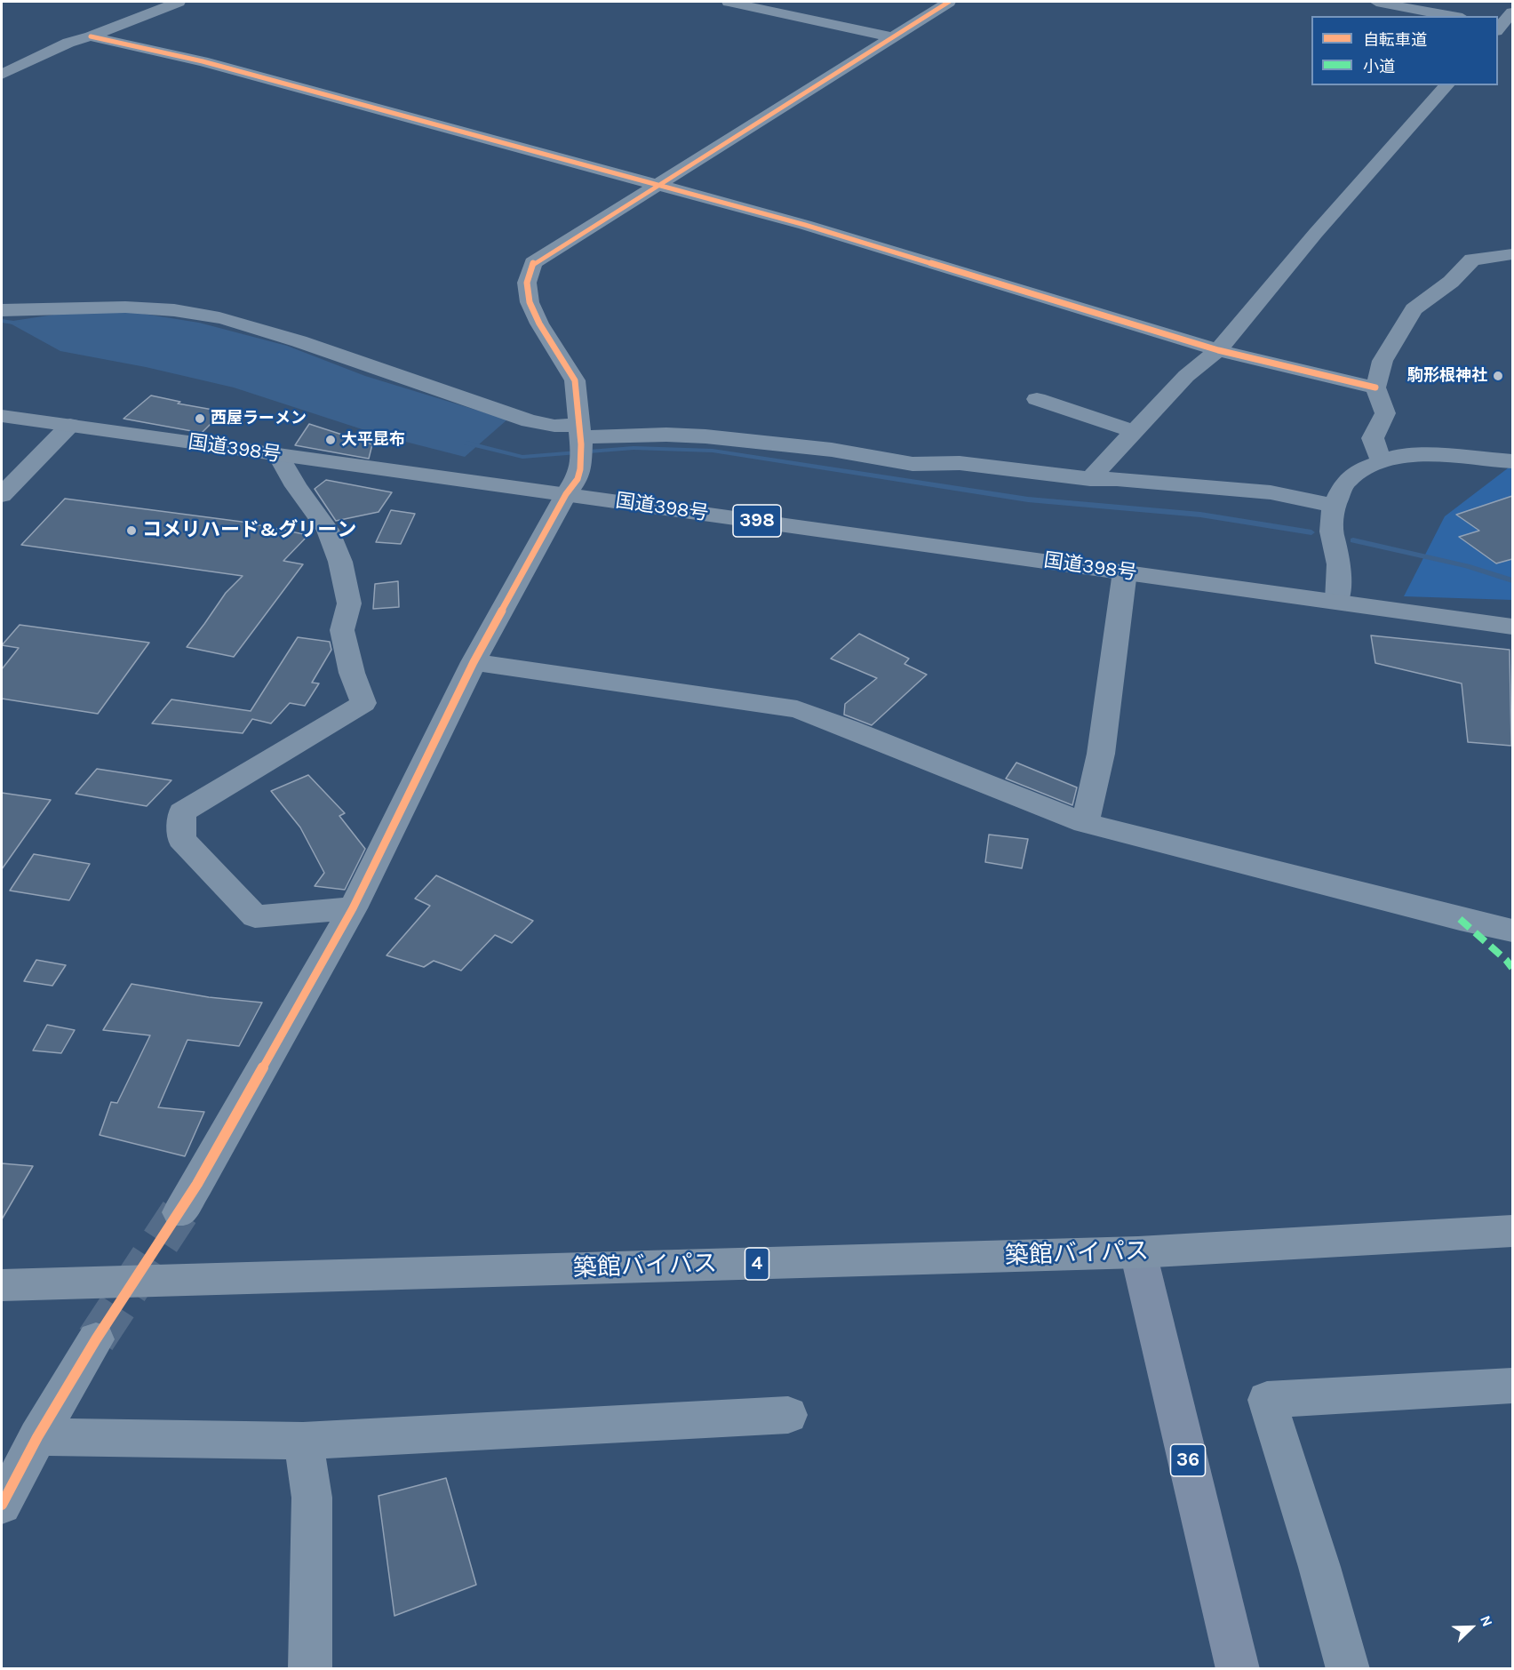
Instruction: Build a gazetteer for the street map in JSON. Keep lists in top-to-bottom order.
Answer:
{
  "streets": {
    "highway": [
      "国道398号",
      "398",
      "築館バイパス",
      "4"
    ],
    "main road": ["36"]
  },
  "crossings": [
    ["築館バイパス", "36"]
  ],
  "places": [
    "駒形根神社",
    "西屋ラーメン",
    "大平昆布",
    "コメリハード&グリーン"
  ],
  "legend": ["自転車道", "小道"],
  "north": "top right"
}
